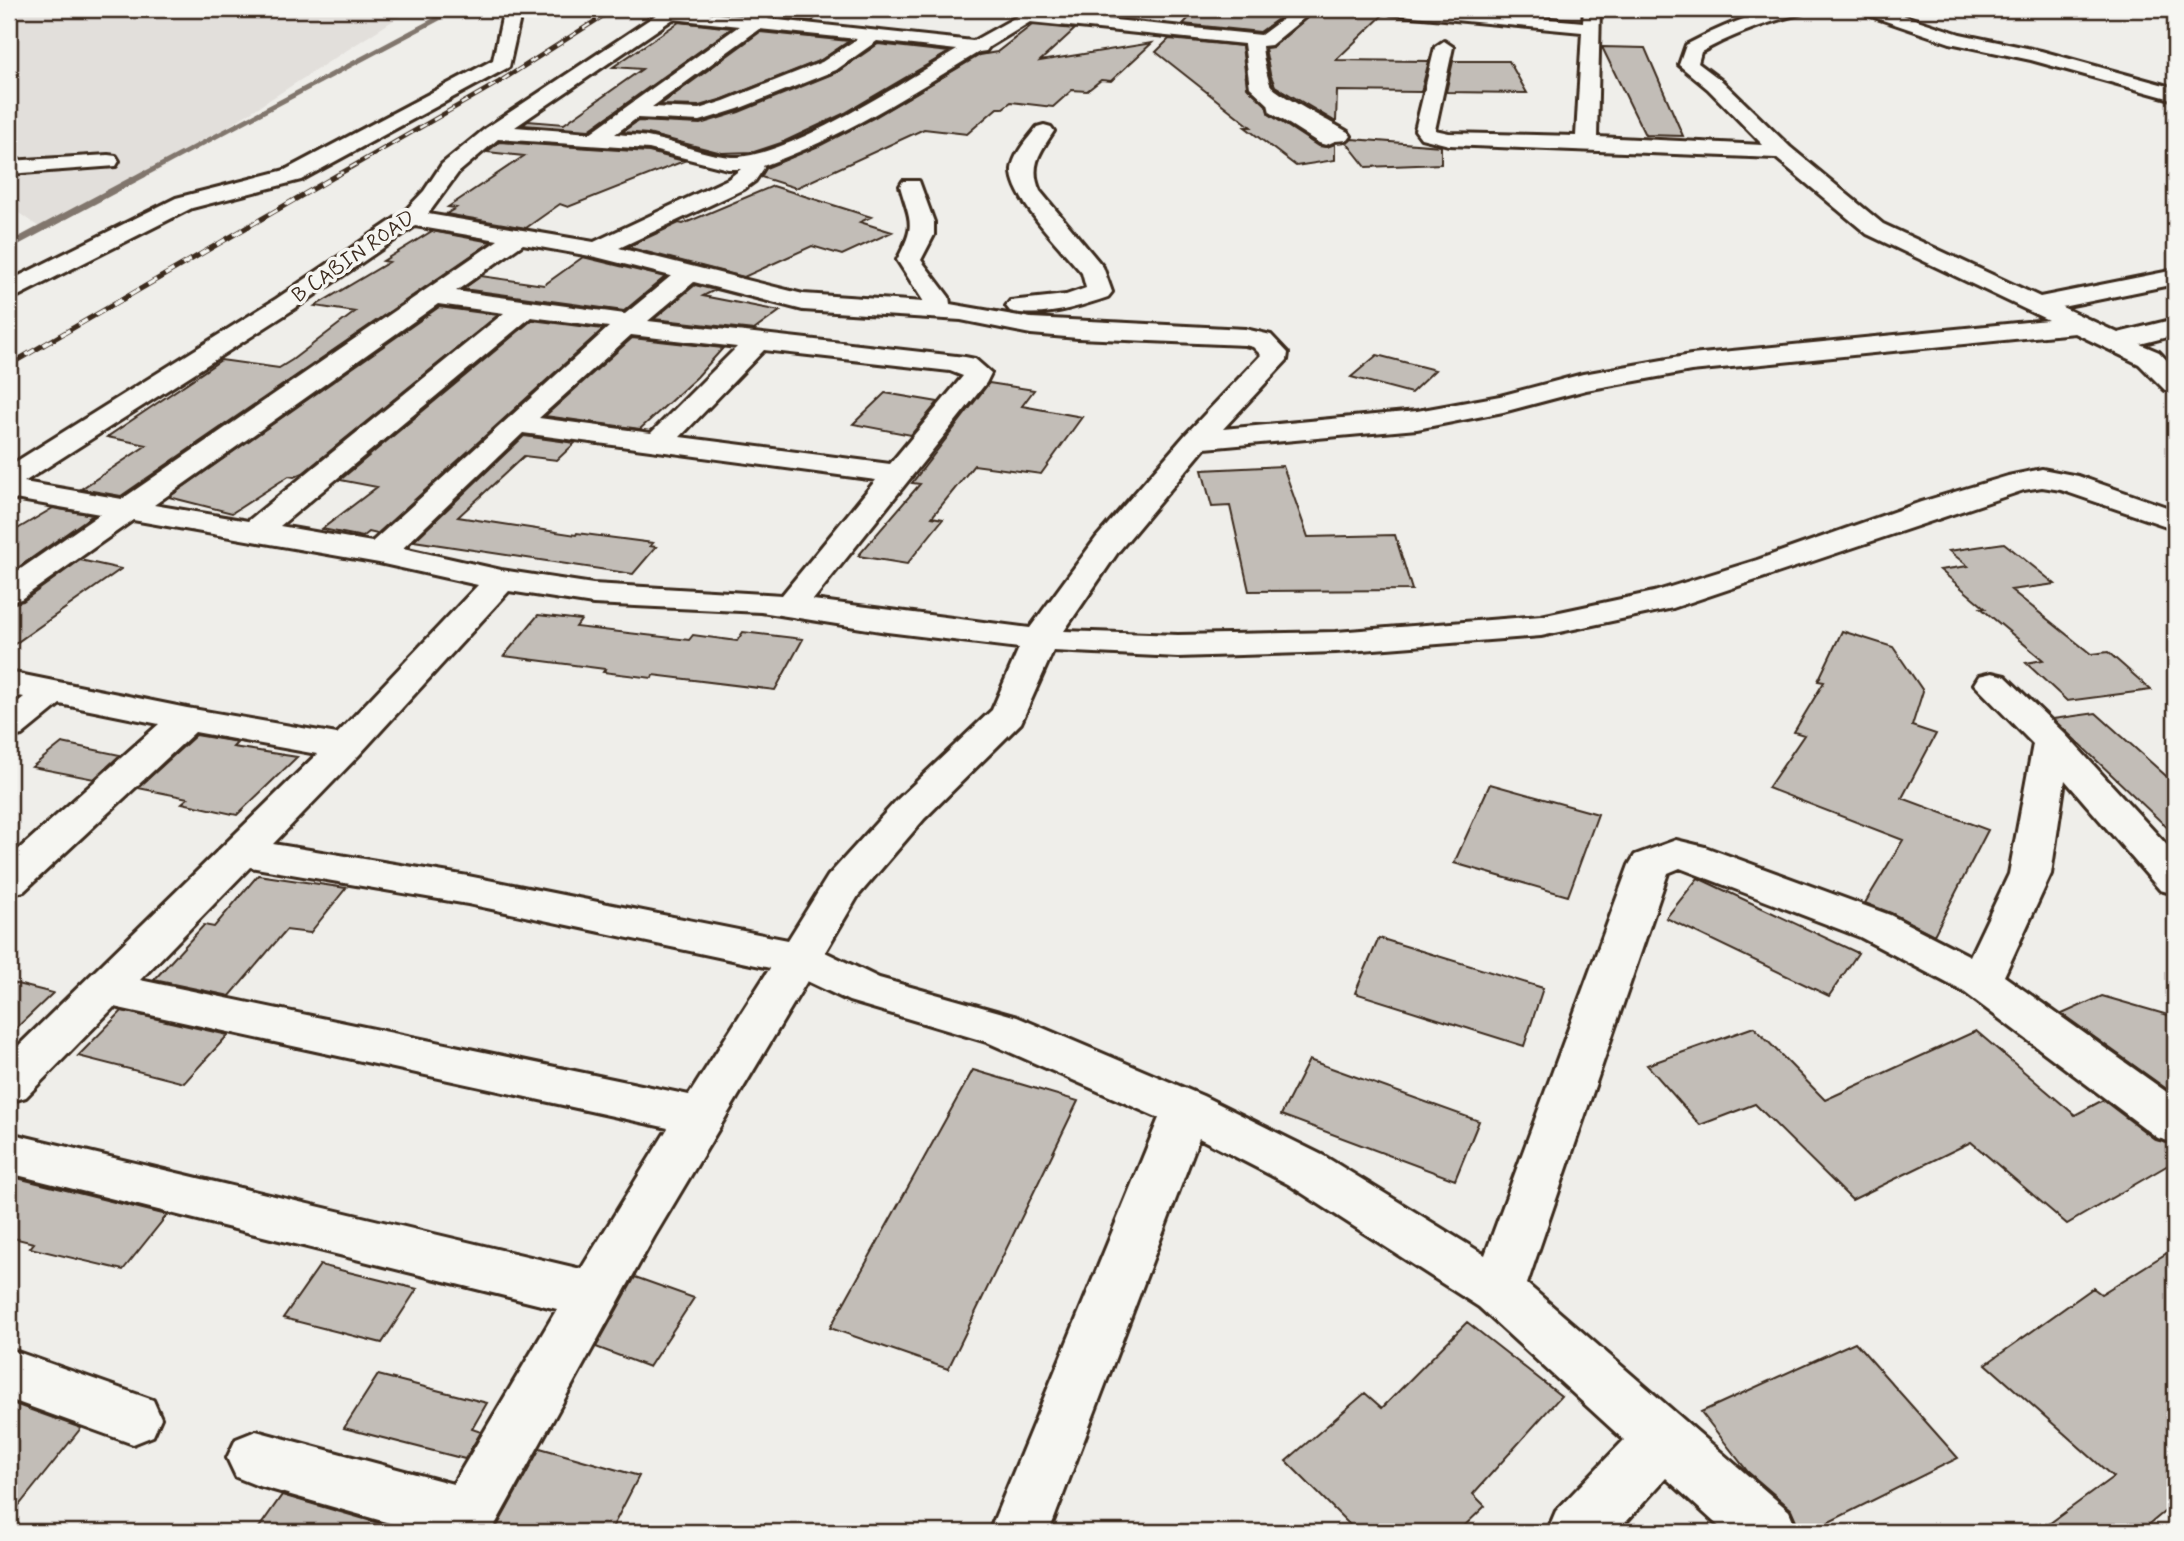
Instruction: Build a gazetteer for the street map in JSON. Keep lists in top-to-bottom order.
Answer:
{
  "streets": {
    "street": ["B CABIN ROAD"]
  }
}
